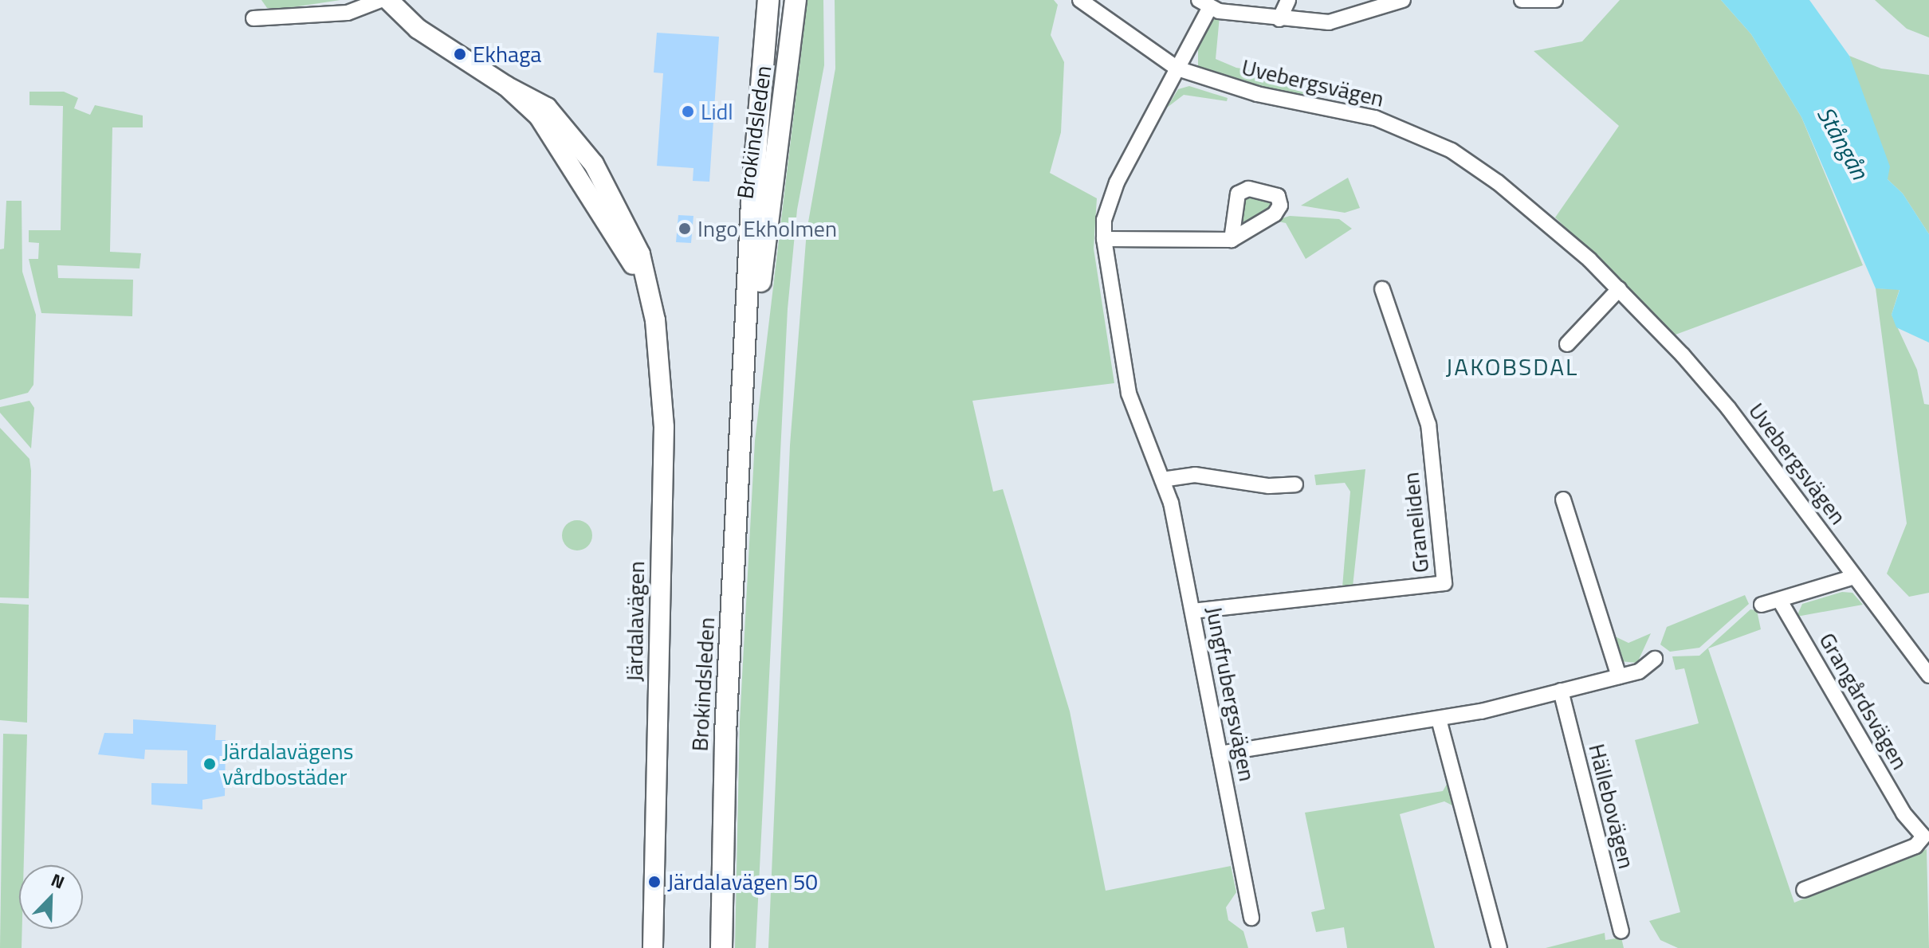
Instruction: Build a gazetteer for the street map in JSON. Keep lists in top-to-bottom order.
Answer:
{
  "streets": {
    "main road": ["Brokindsleden"],
    "street": [
      "Uvebergsvägen",
      "Graneliden",
      "Järdalavägen",
      "Jungfrubergsvägen",
      "Grangårdsvägen",
      "Hällebovägen"
    ]
  },
  "crossings": [
    ["Uvebergsvägen", "Jungfrubergsvägen"],
    ["Graneliden", "Jungfrubergsvägen"]
  ],
  "districts": ["JAKOBSDAL"],
  "water": ["Stångån"],
  "places": [
    "Ekhaga",
    "Lidl",
    "Ingo Ekholmen",
    "Järdalavägens vårdbostäder",
    "Järdalavägen 50"
  ],
  "north": "top right"
}
